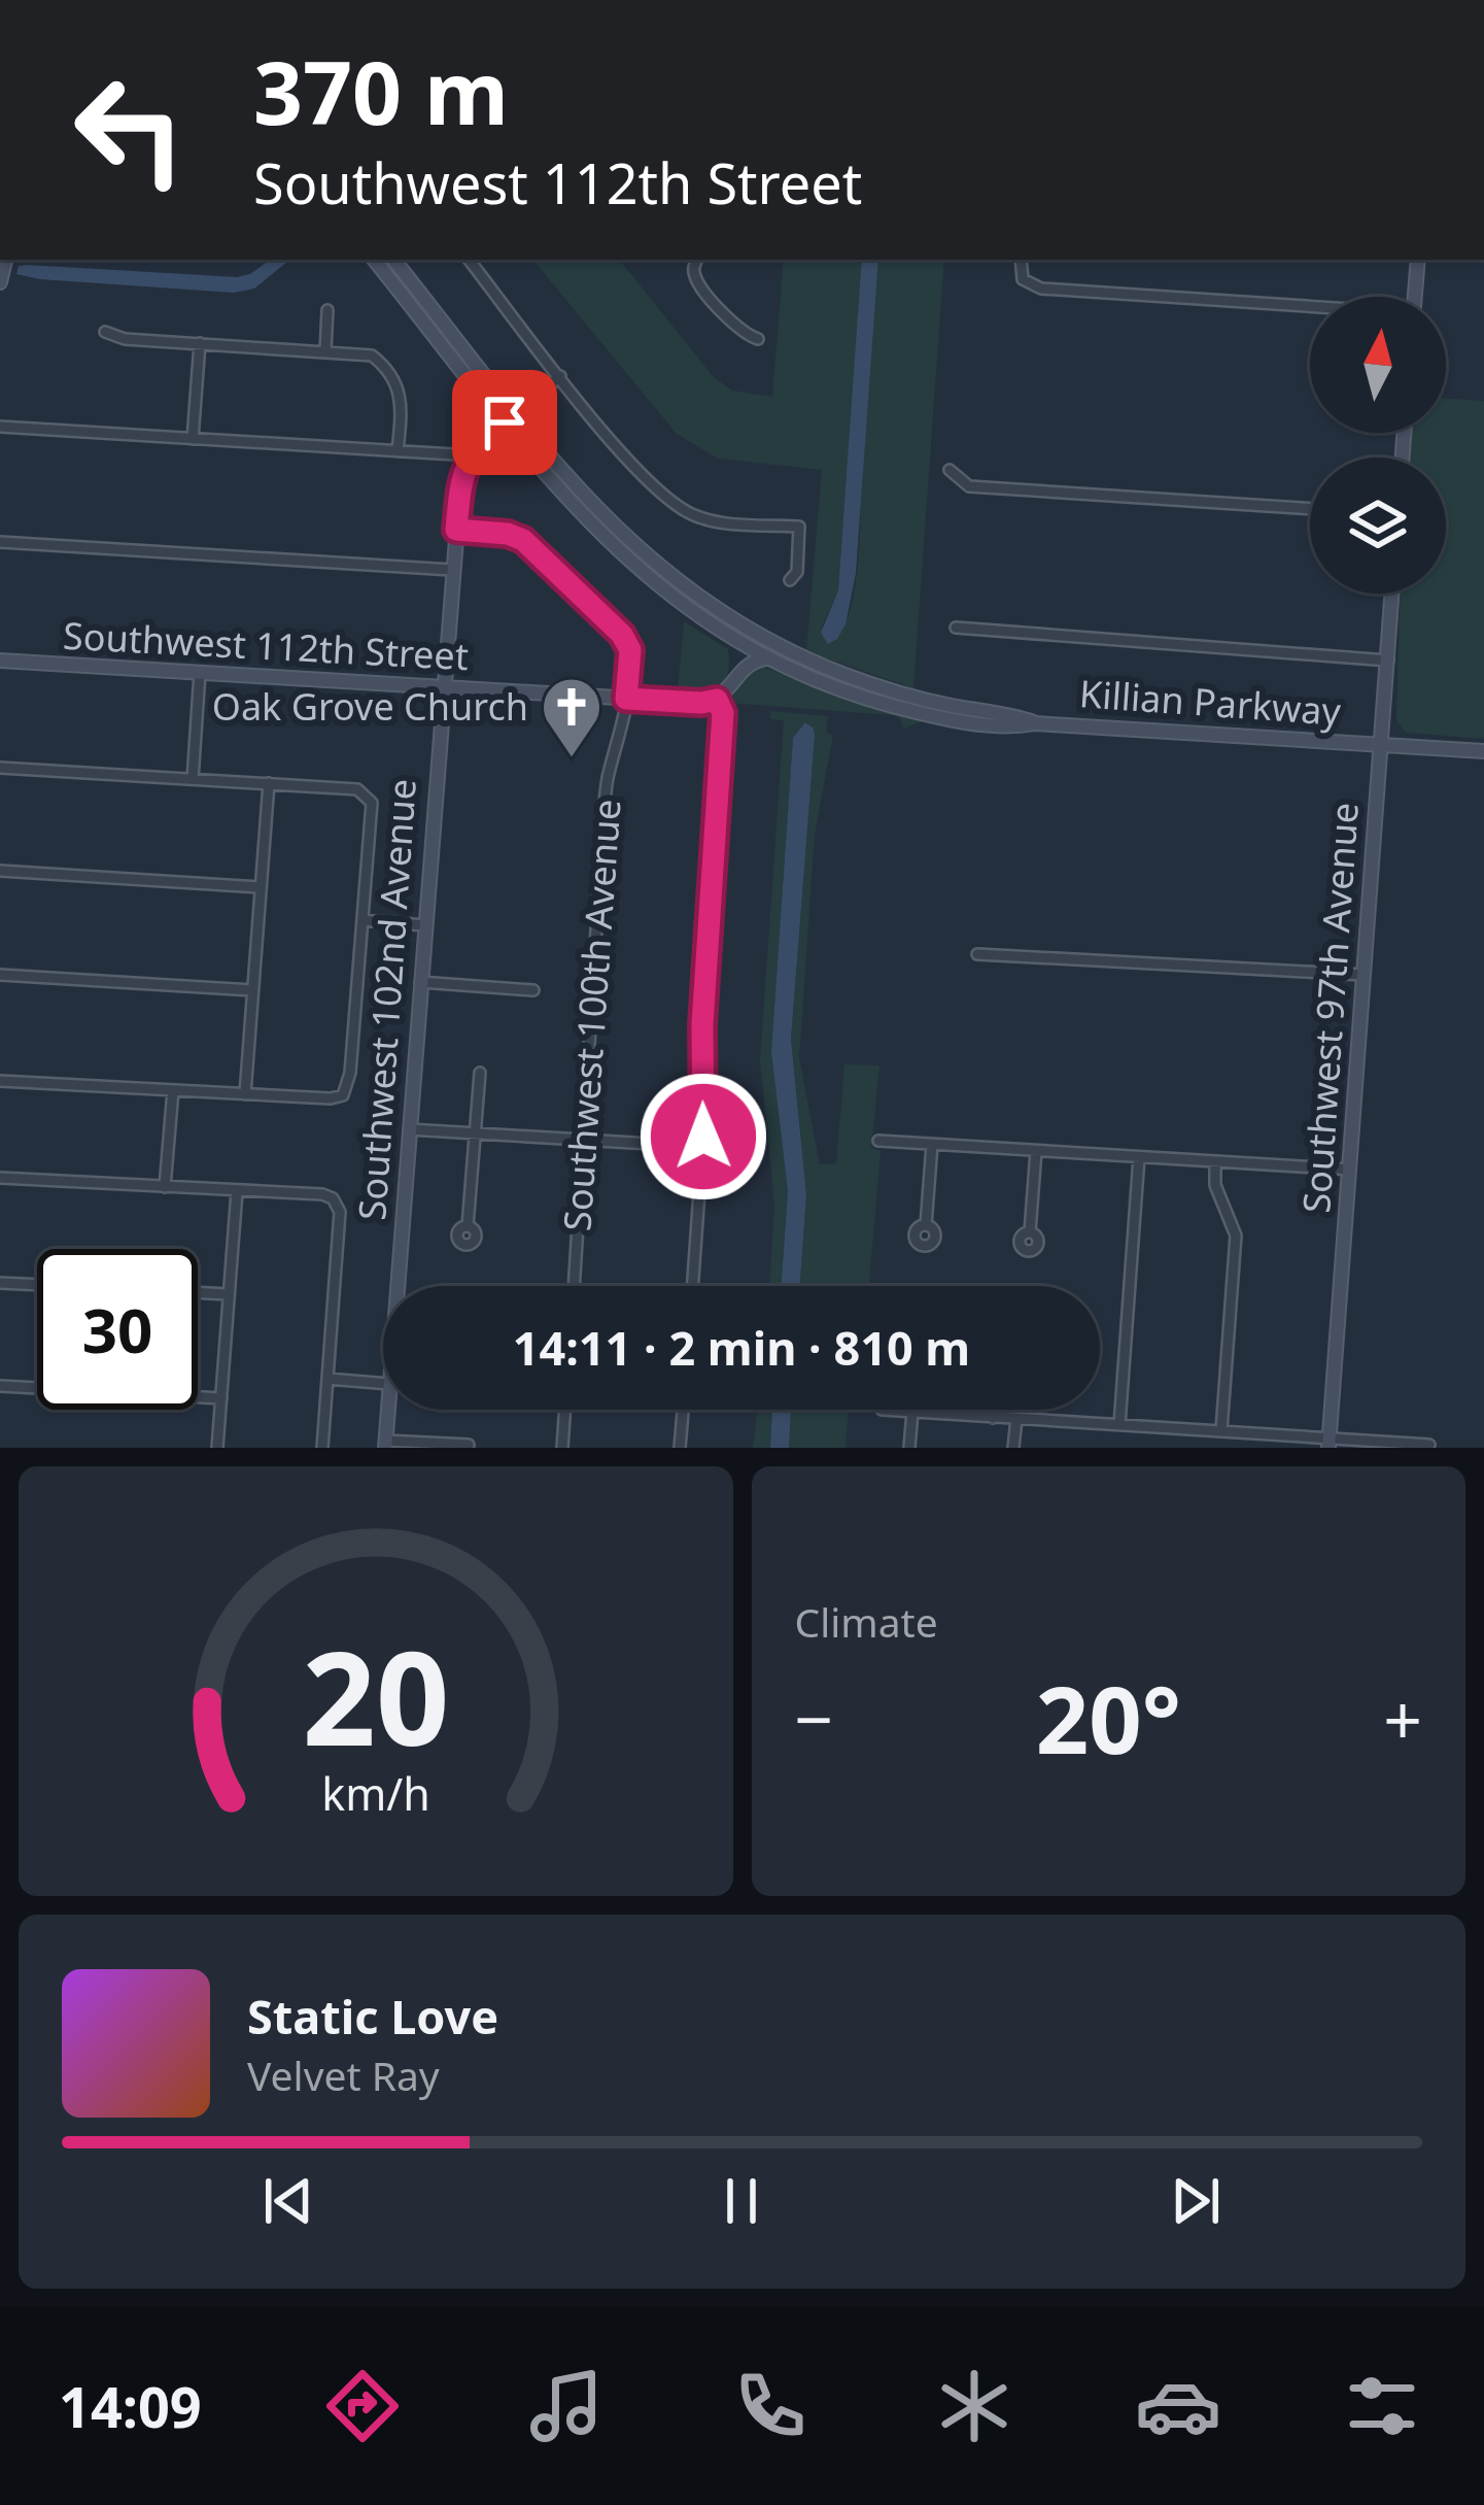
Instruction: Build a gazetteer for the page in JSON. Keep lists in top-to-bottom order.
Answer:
{
  "streets": {
    "street": [
      "Southwest 112th Street",
      "Killian Parkway",
      "Southwest 102nd Avenue",
      "Southwest 97th Avenue",
      "Southwest 100th Avenue"
    ]
  },
  "crossings": [
    ["Southwest 112th Street", "Southwest 102nd Avenue"],
    ["Southwest 112th Street", "Southwest 100th Avenue"],
    ["Killian Parkway", "Southwest 97th Avenue"],
    ["Southwest 102nd Avenue", "Southwest 100th Avenue"]
  ],
  "places": {
    "church": ["Oak Grove Church"]
  },
  "north": "top",
  "page": {
    "turn": ["370 m", "Southwest 112th Street"],
    "limit": "30",
    "trip": "14:11 · 2 min · 810 m",
    "tile": "Climate",
    "heat": ["−", "20°", "+"],
    "song": ["Static Love", "Velvet Ray"],
    "tabs": "14:09",
    "gauge": ["20", "km/h"]
  }
}
